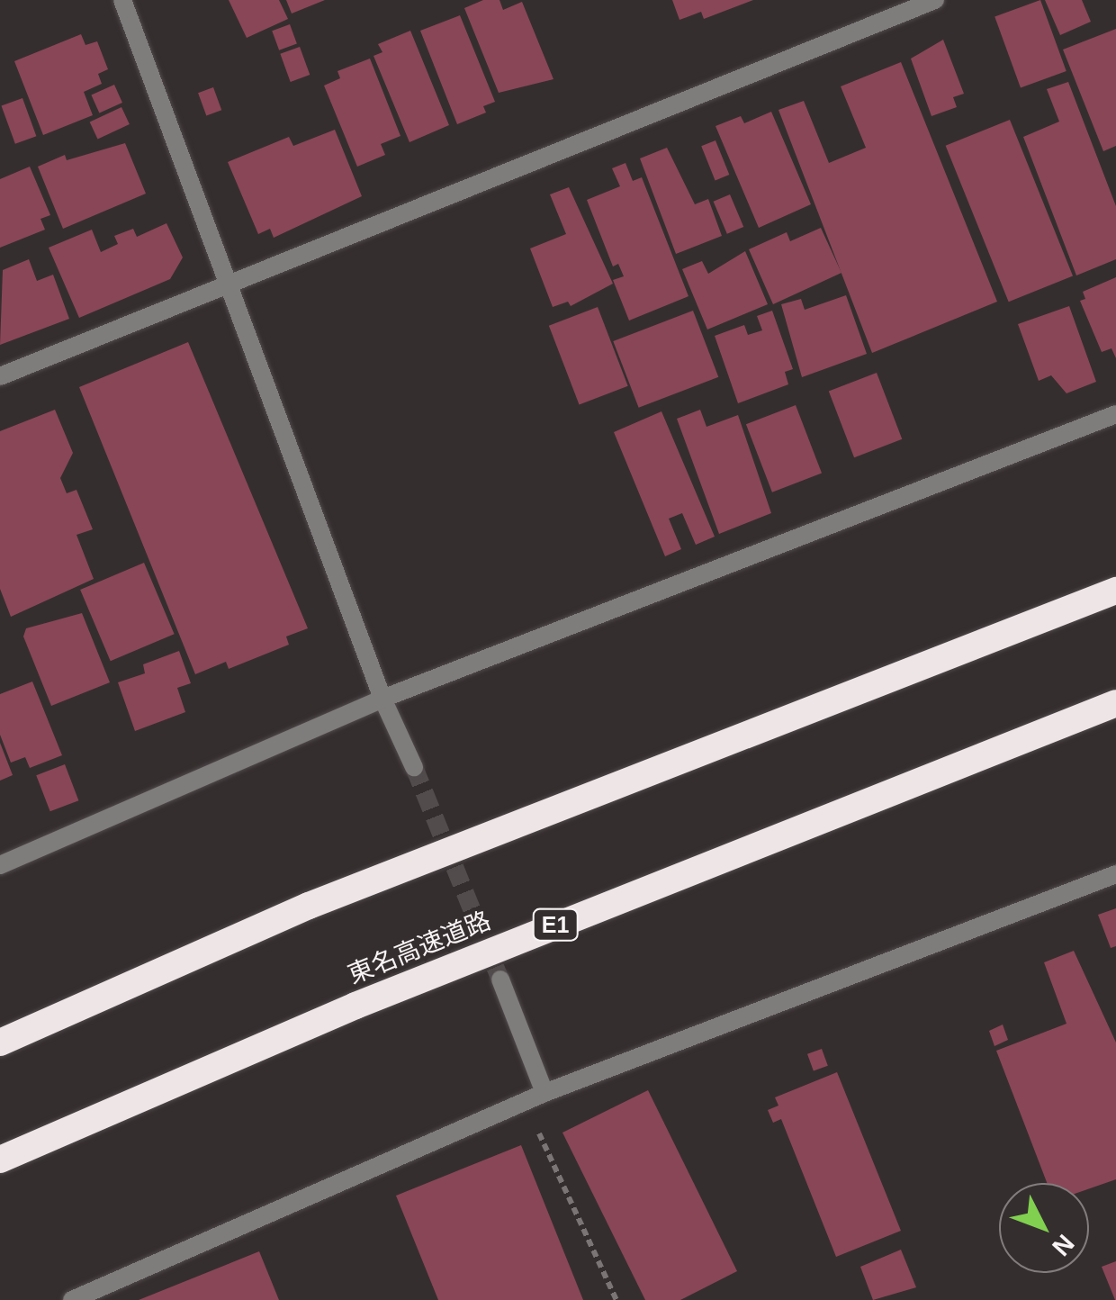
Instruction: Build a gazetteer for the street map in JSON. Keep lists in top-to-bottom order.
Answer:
{
  "streets": {
    "highway": ["E1", "東名高速道路"]
  },
  "north": "bottom right"
}
